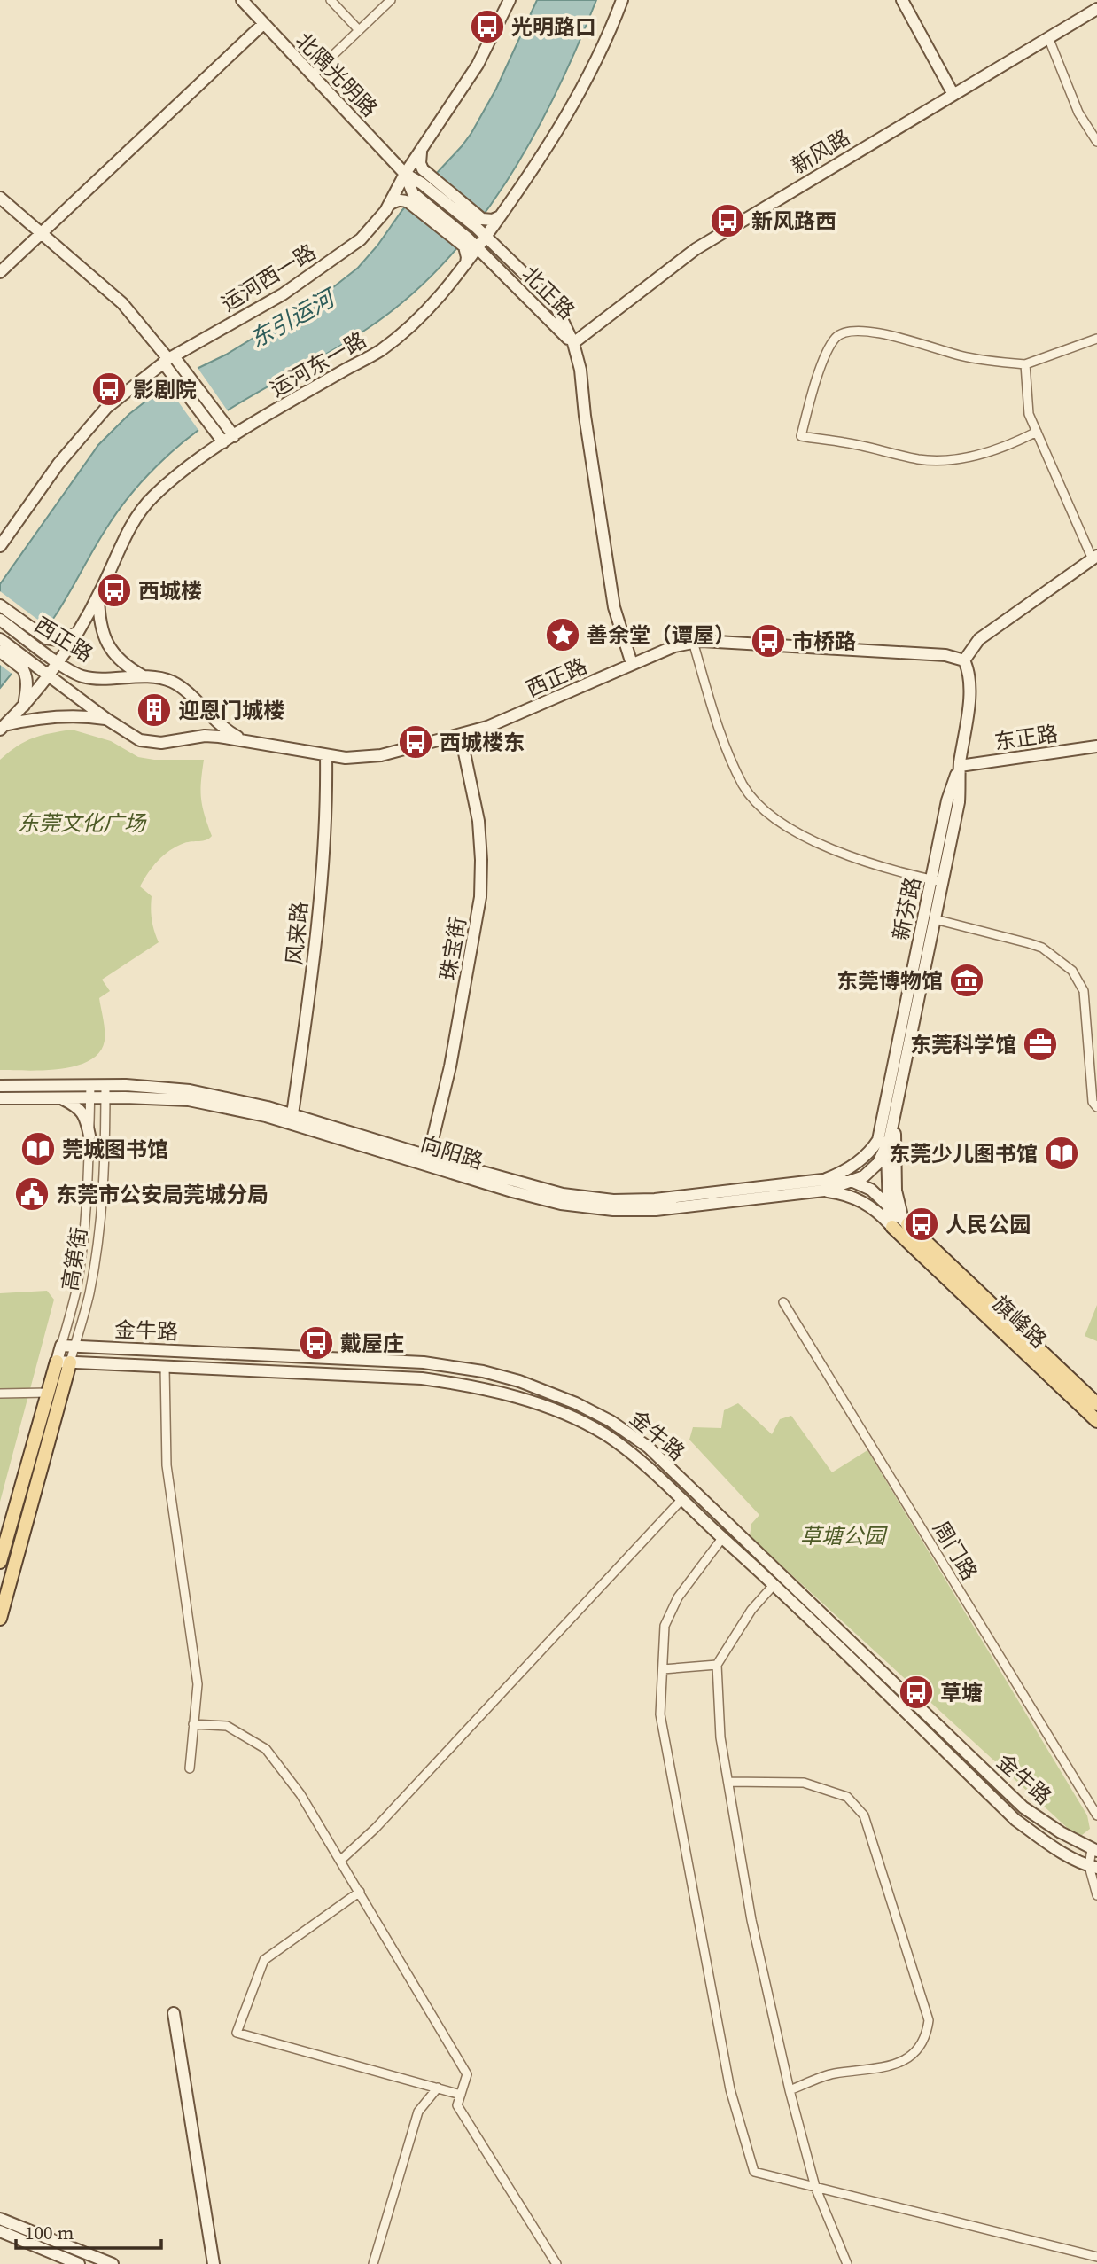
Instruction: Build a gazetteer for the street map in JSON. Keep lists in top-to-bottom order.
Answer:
{
  "streets": {
    "main road": [
      "北隅光明路",
      "新风路",
      "运河西一路",
      "北正路",
      "运河东一路",
      "西正路",
      "东正路",
      "新芬路",
      "风来路",
      "珠宝街",
      "向阳路",
      "高第街",
      "旗峰路",
      "金牛路"
    ],
    "street": ["周门路"]
  },
  "crossings": [
    ["北隅光明路", "运河西一路"],
    ["北隅光明路", "北正路"],
    ["新风路", "北正路"],
    ["运河西一路", "北正路"],
    ["北正路", "运河东一路"],
    ["运河东一路", "西正路"],
    ["西正路", "新芬路"],
    ["西正路", "风来路"],
    ["西正路", "珠宝街"],
    ["东正路", "新芬路"],
    ["风来路", "向阳路"],
    ["珠宝街", "向阳路"],
    ["向阳路", "高第街"],
    ["高第街", "金牛路"]
  ],
  "water": ["东引运河"],
  "parks": ["东莞文化广场", "草塘公园"],
  "places": {
    "bus stop": [
      "光明路口",
      "新风路西",
      "影剧院",
      "西城楼",
      "市桥路",
      "西城楼东",
      "人民公园",
      "戴屋庄",
      "草塘"
    ],
    "place": ["善余堂（谭屋）"],
    "building": ["迎恩门城楼"],
    "museum": ["东莞博物馆"],
    "office": ["东莞科学馆"],
    "library": ["莞城图书馆", "东莞少儿图书馆"],
    "public building": ["东莞市公安局莞城分局"]
  },
  "scale_bar": "100 m"
}
